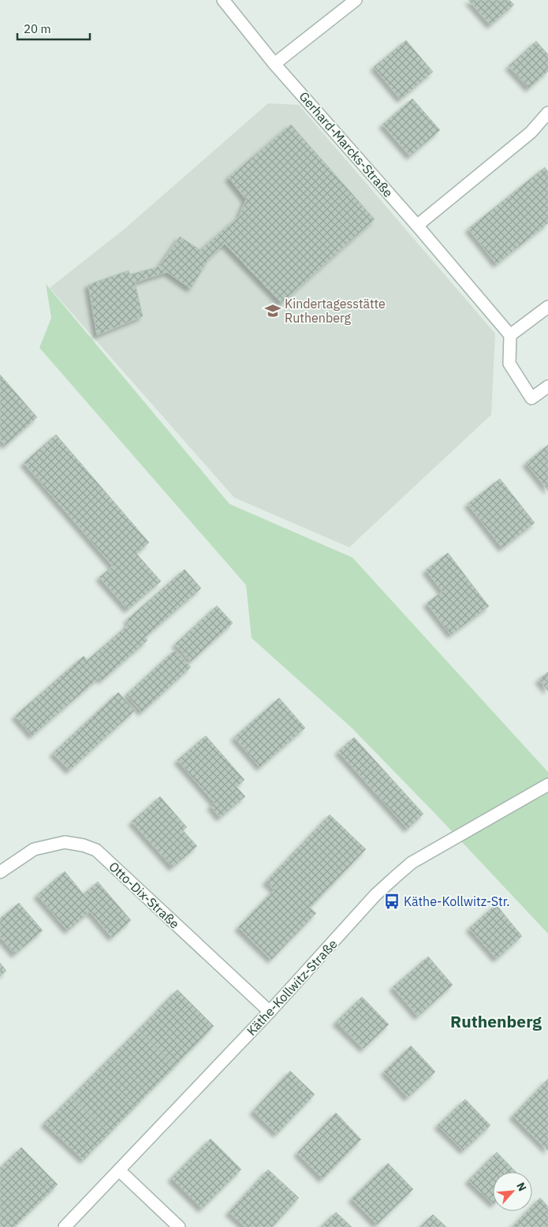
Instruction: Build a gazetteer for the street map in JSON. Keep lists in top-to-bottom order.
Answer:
{
  "streets": {
    "street": ["Gerhard-Marcks-Straße", "Otto-Dix-Straße", "Käthe-Kollwitz-Straße"]
  },
  "crossings": [
    ["Otto-Dix-Straße", "Käthe-Kollwitz-Straße"]
  ],
  "districts": ["Ruthenberg"],
  "places": {
    "school or university": ["Kindertagesstätte Ruthenberg"],
    "bus stop": ["Käthe-Kollwitz-Str."]
  },
  "scale_bar": "20 m",
  "north": "top right"
}
